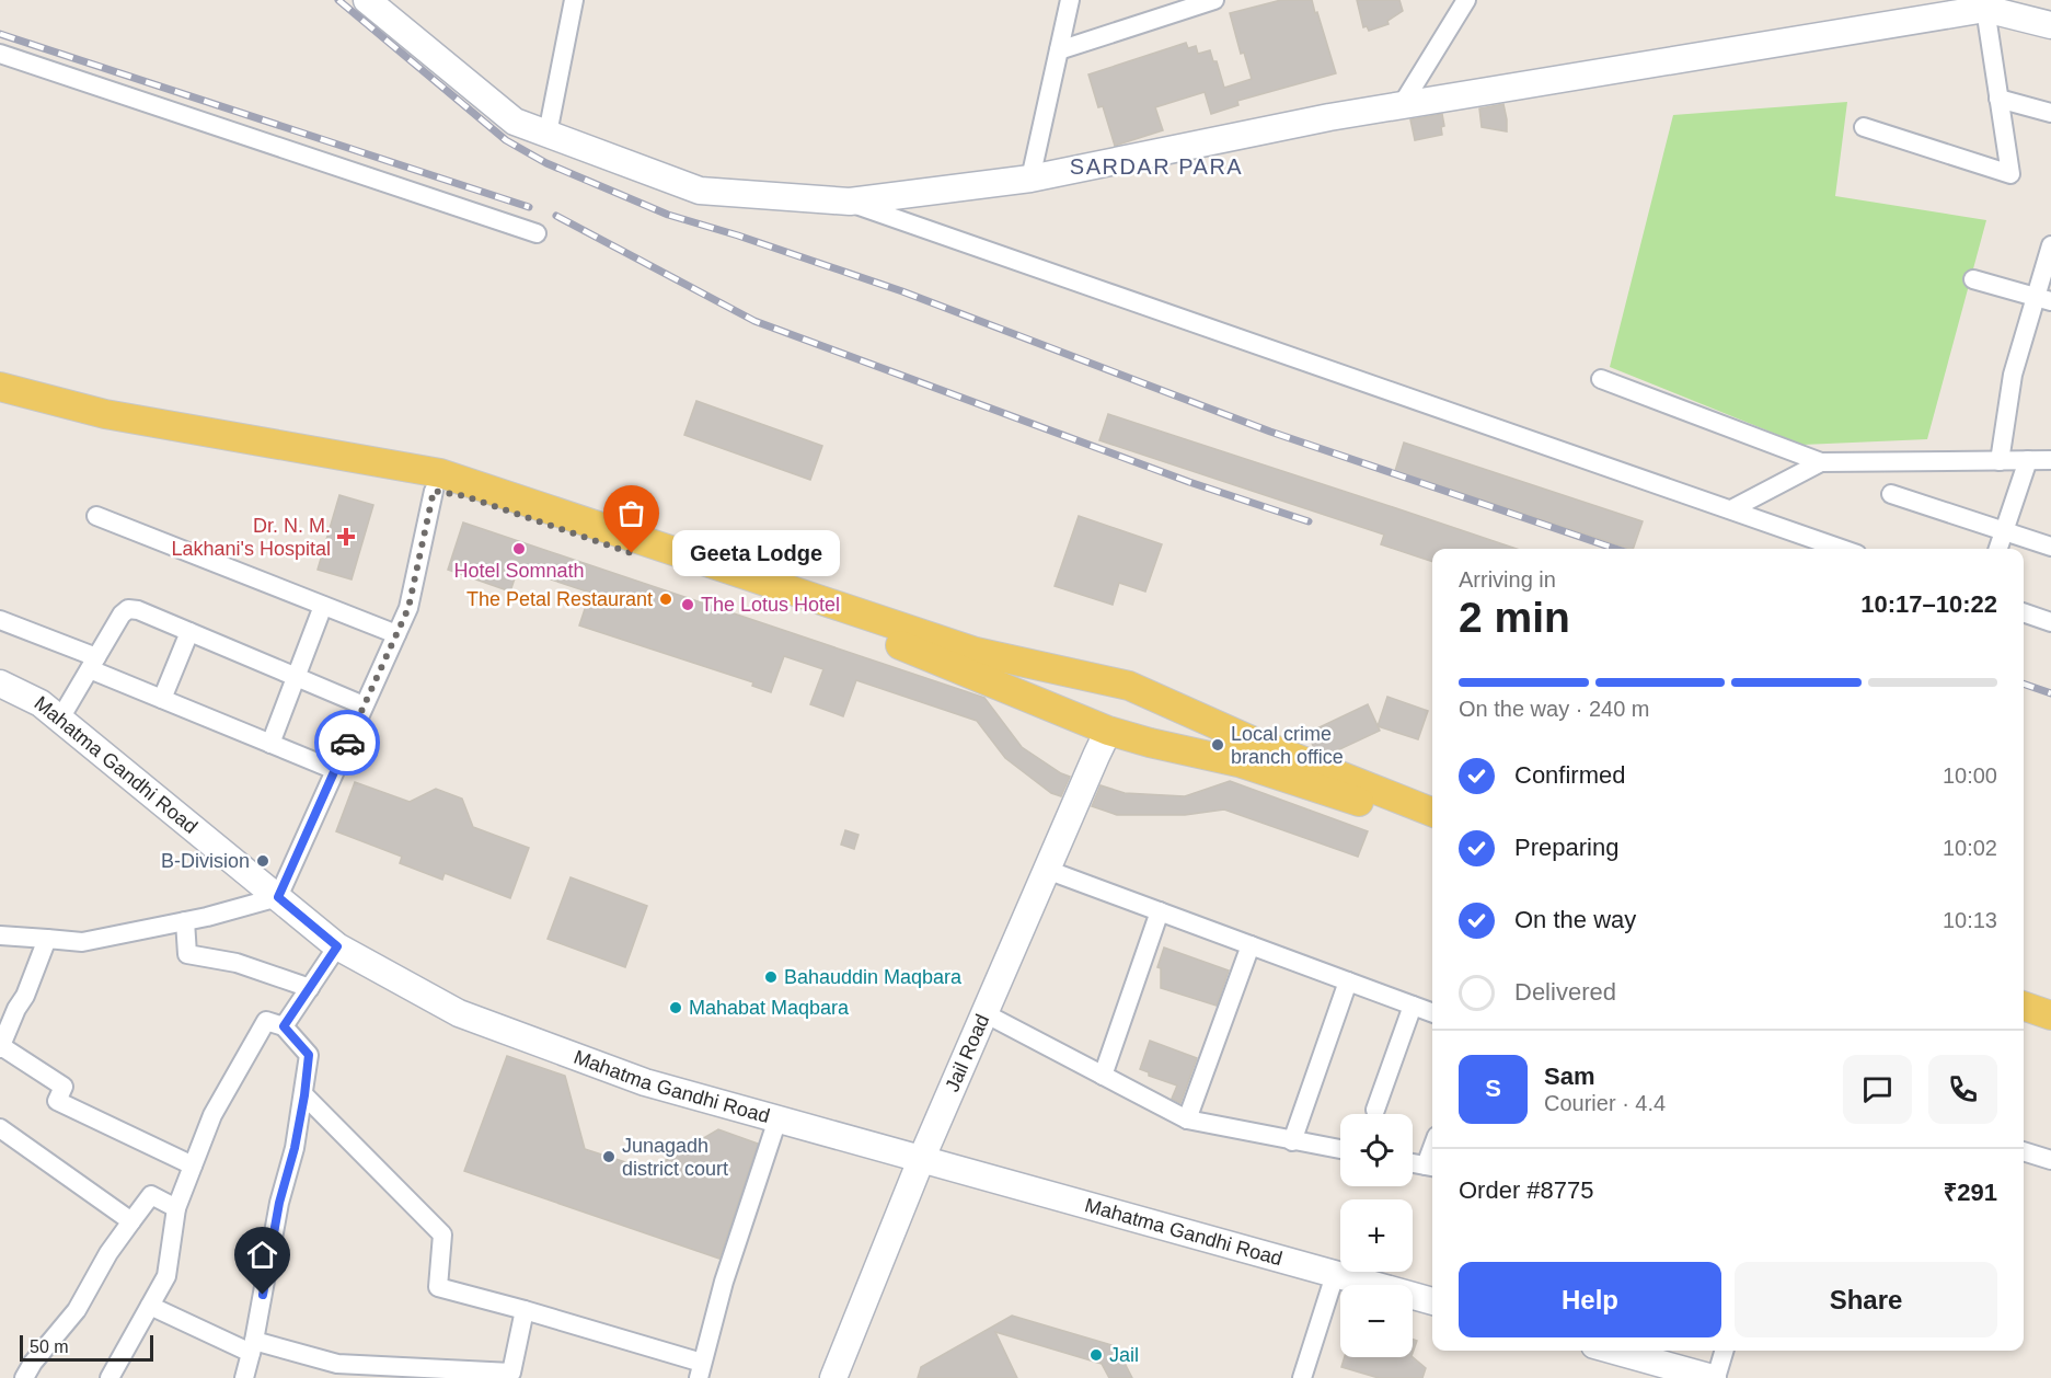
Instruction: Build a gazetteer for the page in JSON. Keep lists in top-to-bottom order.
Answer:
{
  "streets": {
    "street": ["Mahatma Gandhi Road", "Jail Road"]
  },
  "crossings": [
    ["Mahatma Gandhi Road", "Jail Road"]
  ],
  "districts": ["SARDAR PARA"],
  "places": {
    "health": ["Dr. N. M. Lakhani's Hospital"],
    "other": [
      "Hotel Somnath",
      "Geeta Lodge",
      "The Petal Restaurant",
      "The Lotus Hotel",
      "Local crime branch office",
      "B-Division",
      "Bahauddin Maqbara",
      "Mahabat Maqbara",
      "Junagadh district court",
      "Jail"
    ]
  },
  "scale_bar": "50 m",
  "page": {
    "bubble": "Geeta Lodge",
    "heading": ["2 min", "Arriving in", "10:17–10:22"],
    "panel": [
      "Sam",
      "Courier · 4.4",
      "Order #8775",
      "₹291"
    ],
    "bar": "On the way · 240 m",
    "list": [
      ["Confirmed", "10:00"],
      ["Preparing", "10:02"],
      ["On the way", "10:13"],
      "Delivered"
    ],
    "round": "S",
    "map_buttons": ["+", "−"],
    "buttons": ["Help", "Share"],
    "scale": "50 m"
  }
}
